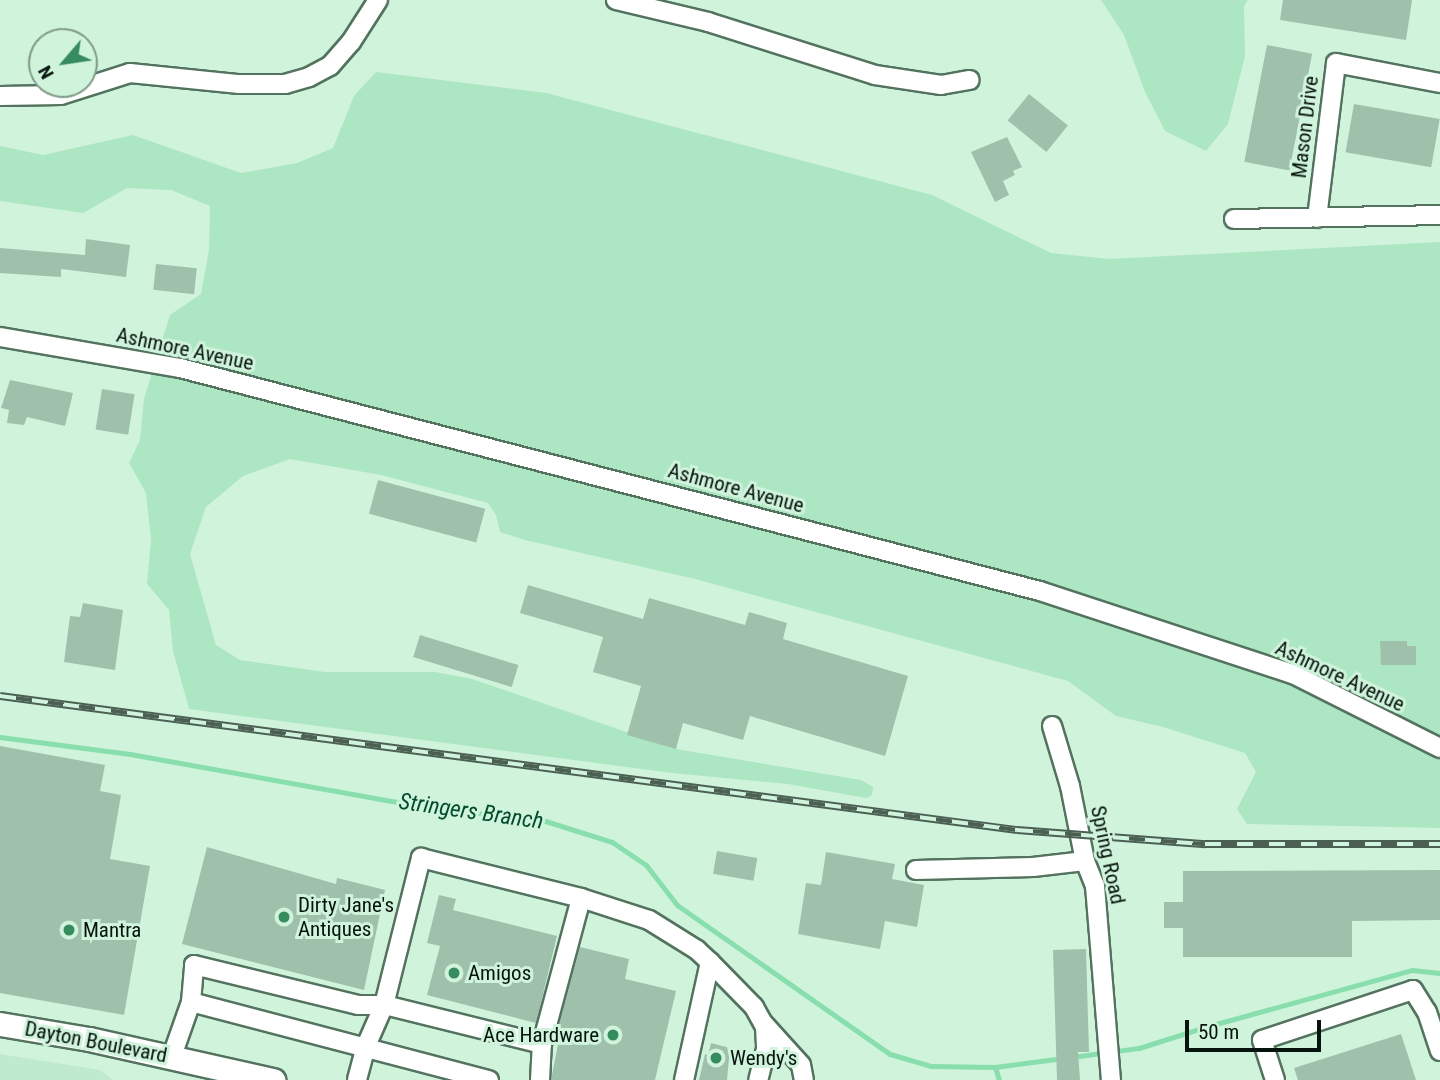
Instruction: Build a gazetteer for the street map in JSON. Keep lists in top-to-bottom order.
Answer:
{
  "streets": {
    "main road": ["Dayton Boulevard"],
    "street": ["Mason Drive", "Ashmore Avenue", "Spring Road"]
  },
  "water": ["Stringers Branch"],
  "places": [
    "Dirty Jane's Antiques",
    "Mantra",
    "Amigos",
    "Ace Hardware",
    "Wendy's"
  ],
  "scale_bar": "50 m",
  "north": "bottom left"
}
